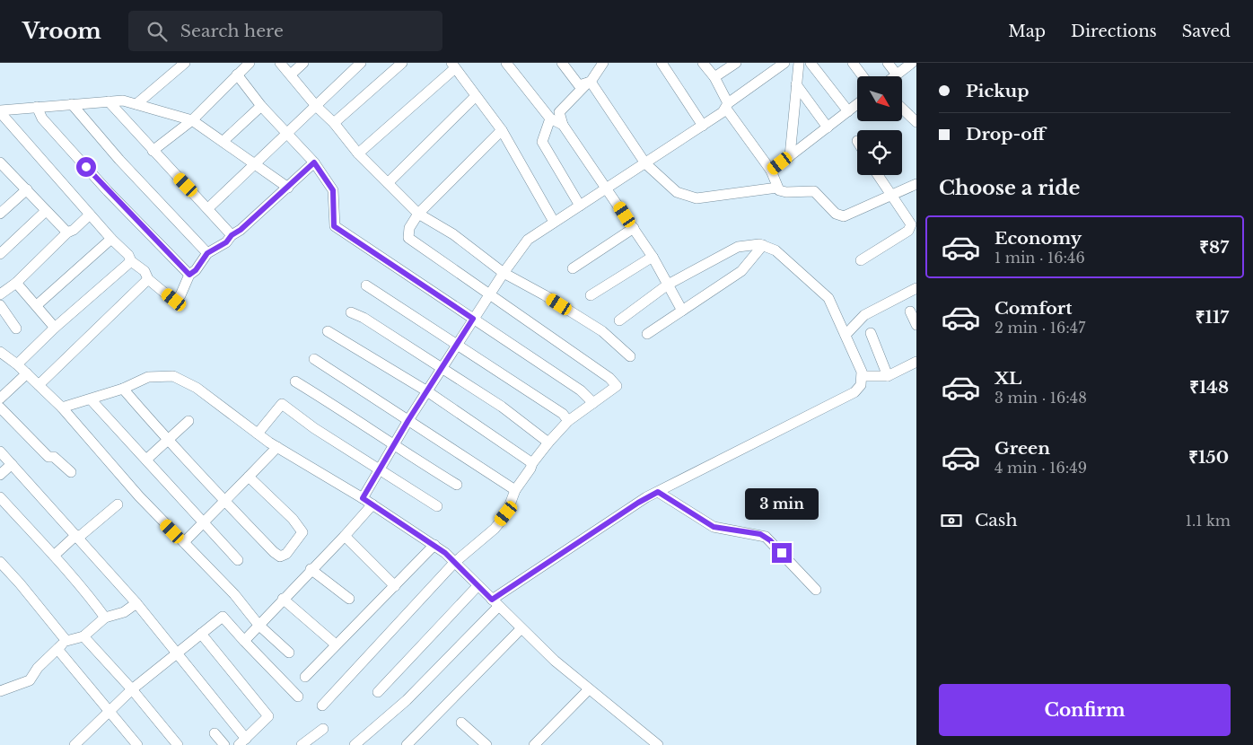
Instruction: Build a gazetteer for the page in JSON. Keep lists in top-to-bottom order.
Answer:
{
  "north": "bottom right",
  "page": {
    "header": "Vroom",
    "search": "Search here",
    "nav": ["Map", "Directions", "Saved"],
    "banner": ["Pickup", "Drop-off"],
    "heading": "Choose a ride",
    "list": [
      {
        "name": "Economy",
        "note": "1 min · 16:46",
        "value": "₹87"
      },
      {
        "name": "Comfort",
        "note": "2 min · 16:47",
        "value": "₹117"
      },
      {
        "name": "XL",
        "note": "3 min · 16:48",
        "value": "₹148"
      },
      {
        "name": "Green",
        "note": "4 min · 16:49",
        "value": "₹150"
      }
    ],
    "bubble": "3 min",
    "pay": ["Cash", "1.1 km"],
    "buttons": "Confirm"
  }
}
